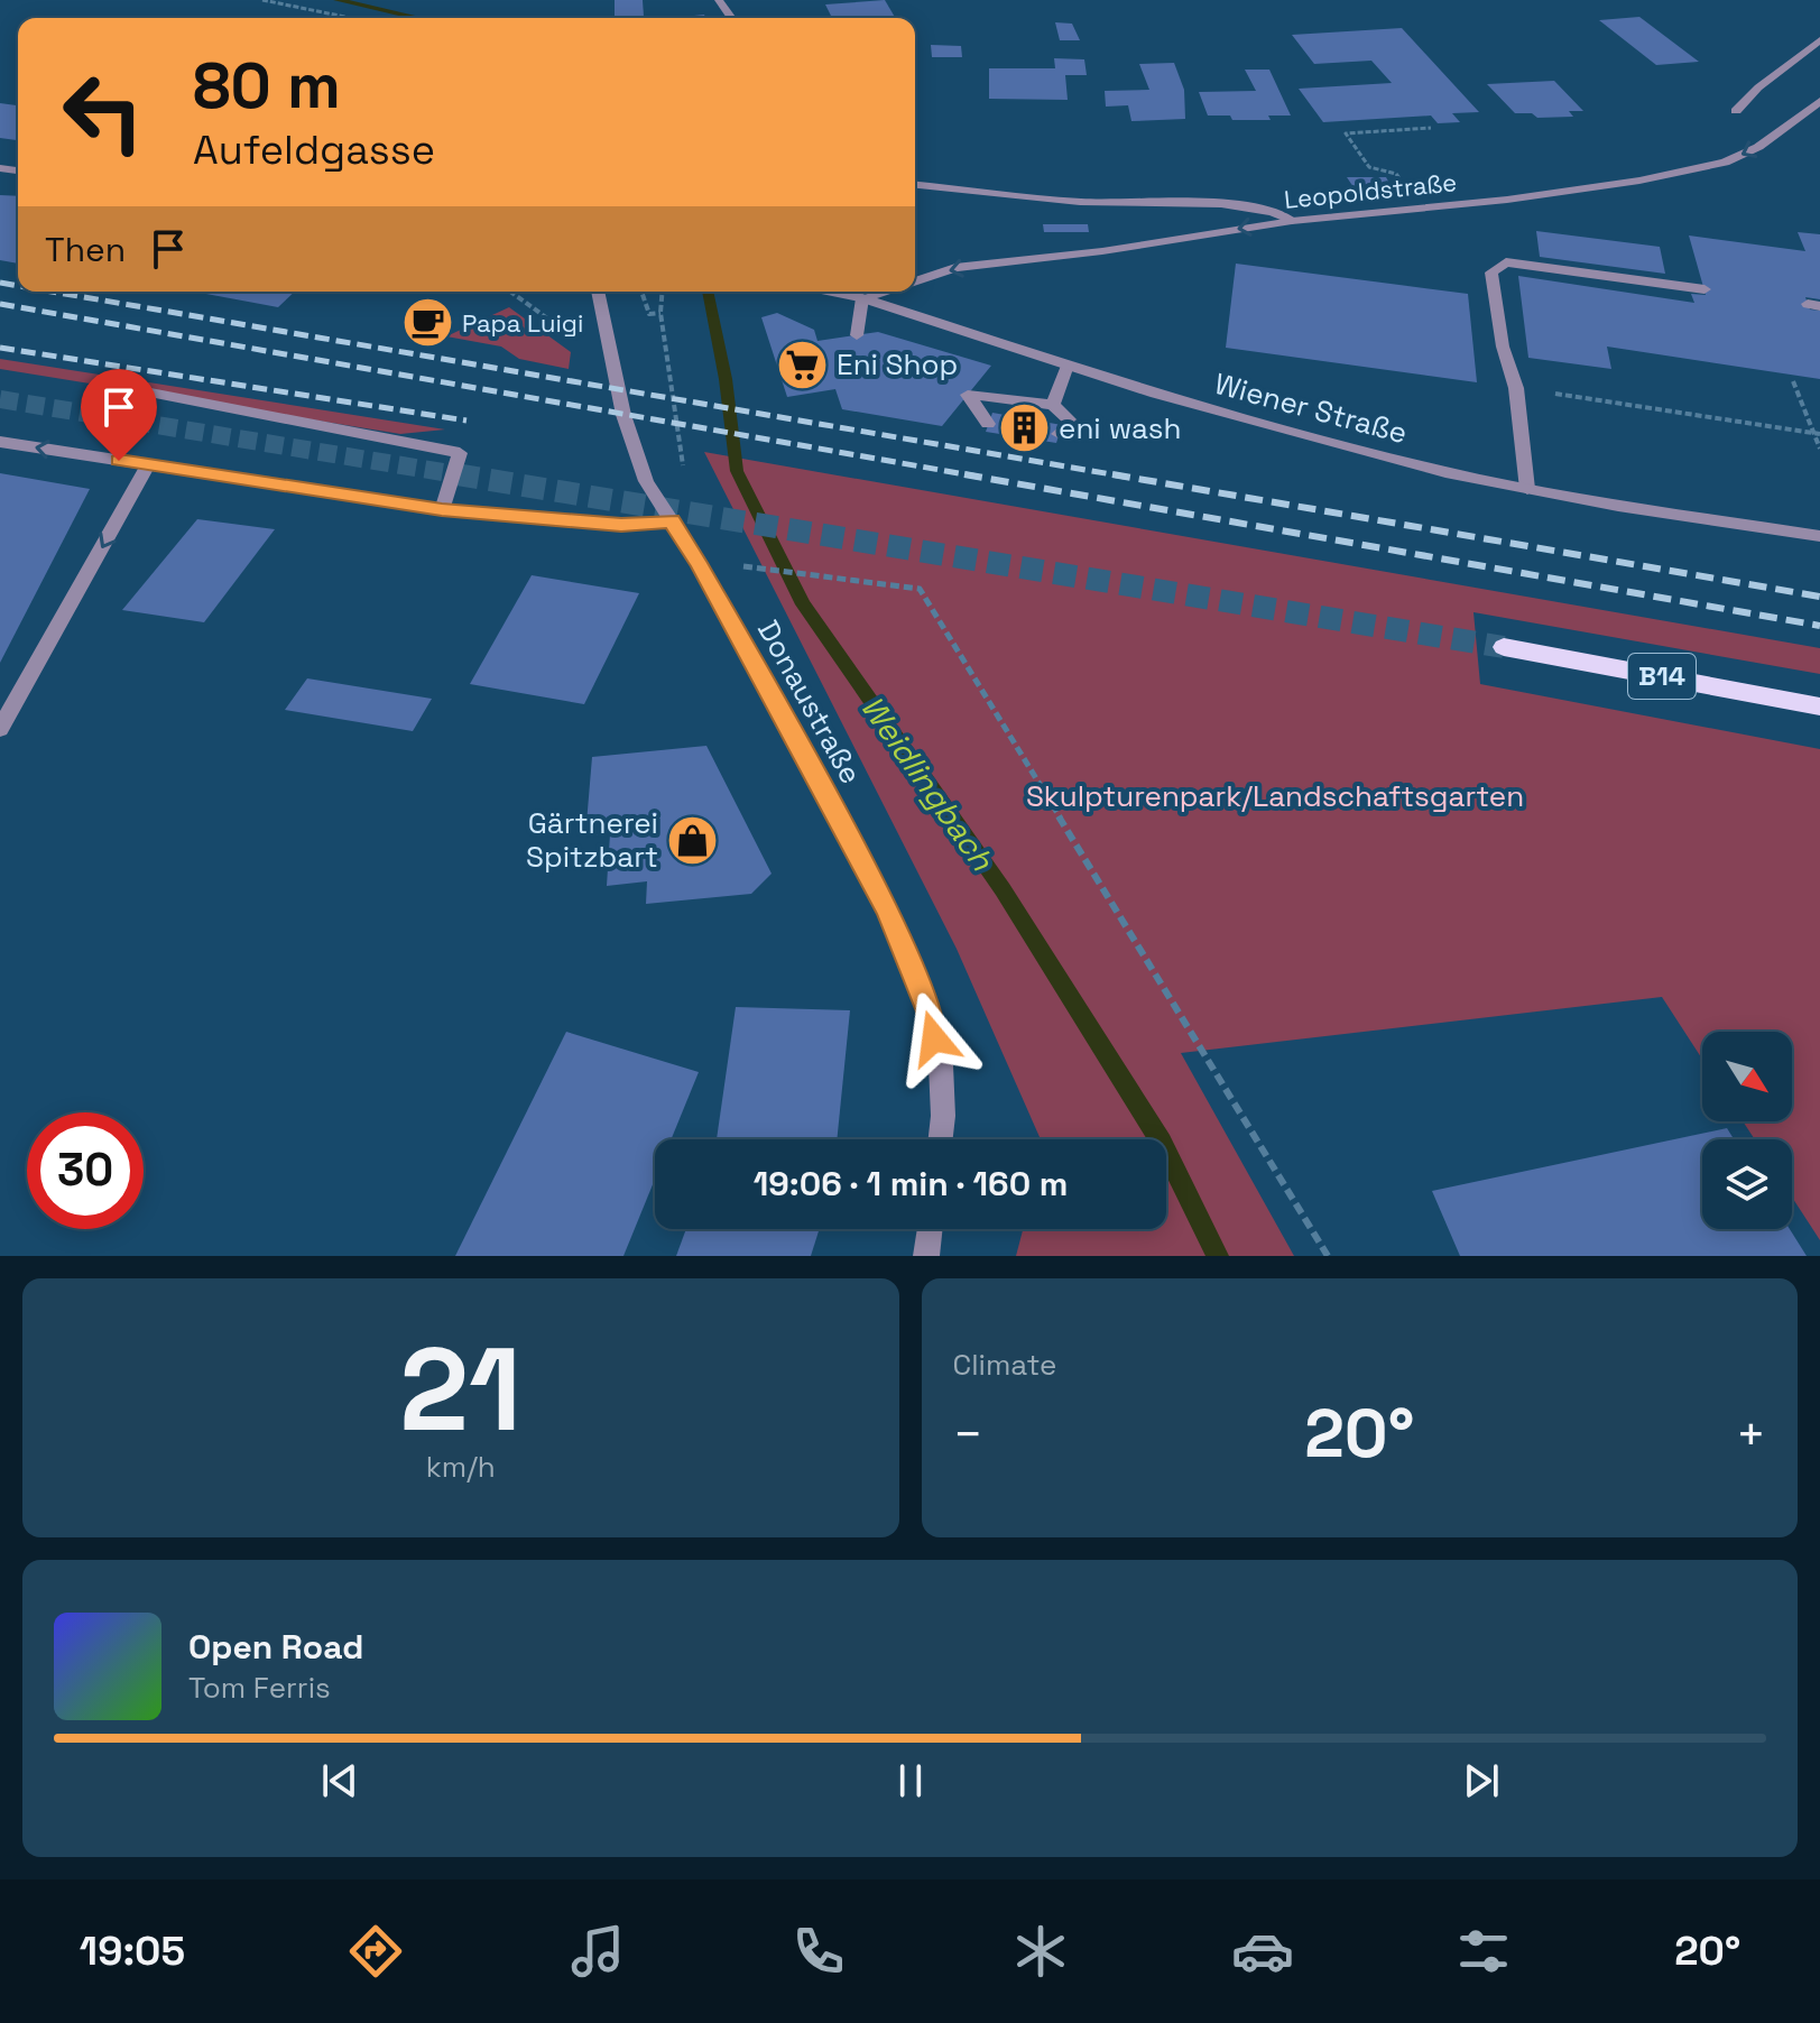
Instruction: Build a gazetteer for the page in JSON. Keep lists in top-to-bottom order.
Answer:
{
  "streets": {
    "main road": ["B14"],
    "street": ["Leopoldstraße", "Wiener Straße", "Donaustraße"]
  },
  "crossings": [
    ["Leopoldstraße", "Wiener Straße"]
  ],
  "water": ["Weidlingbach"],
  "parks": ["Skulpturenpark/Landschaftsgarten"],
  "places": {
    "cafe": ["Papa Luigi"],
    "supermarket": ["Eni Shop"],
    "building": ["eni wash"],
    "shop": ["Gärtnerei Spitzbart"]
  },
  "north": "bottom right",
  "page": {
    "turn": ["80 m", "Aufeldgasse"],
    "then": "Then",
    "limit": "30",
    "trip": "19:06 · 1 min · 160 m",
    "tile": [
      ["21", "km/h"],
      "Climate"
    ],
    "heat": ["−", "20°", "+"],
    "song": ["Open Road", "Tom Ferris"],
    "tabs": ["19:05", "20°"]
  }
}
